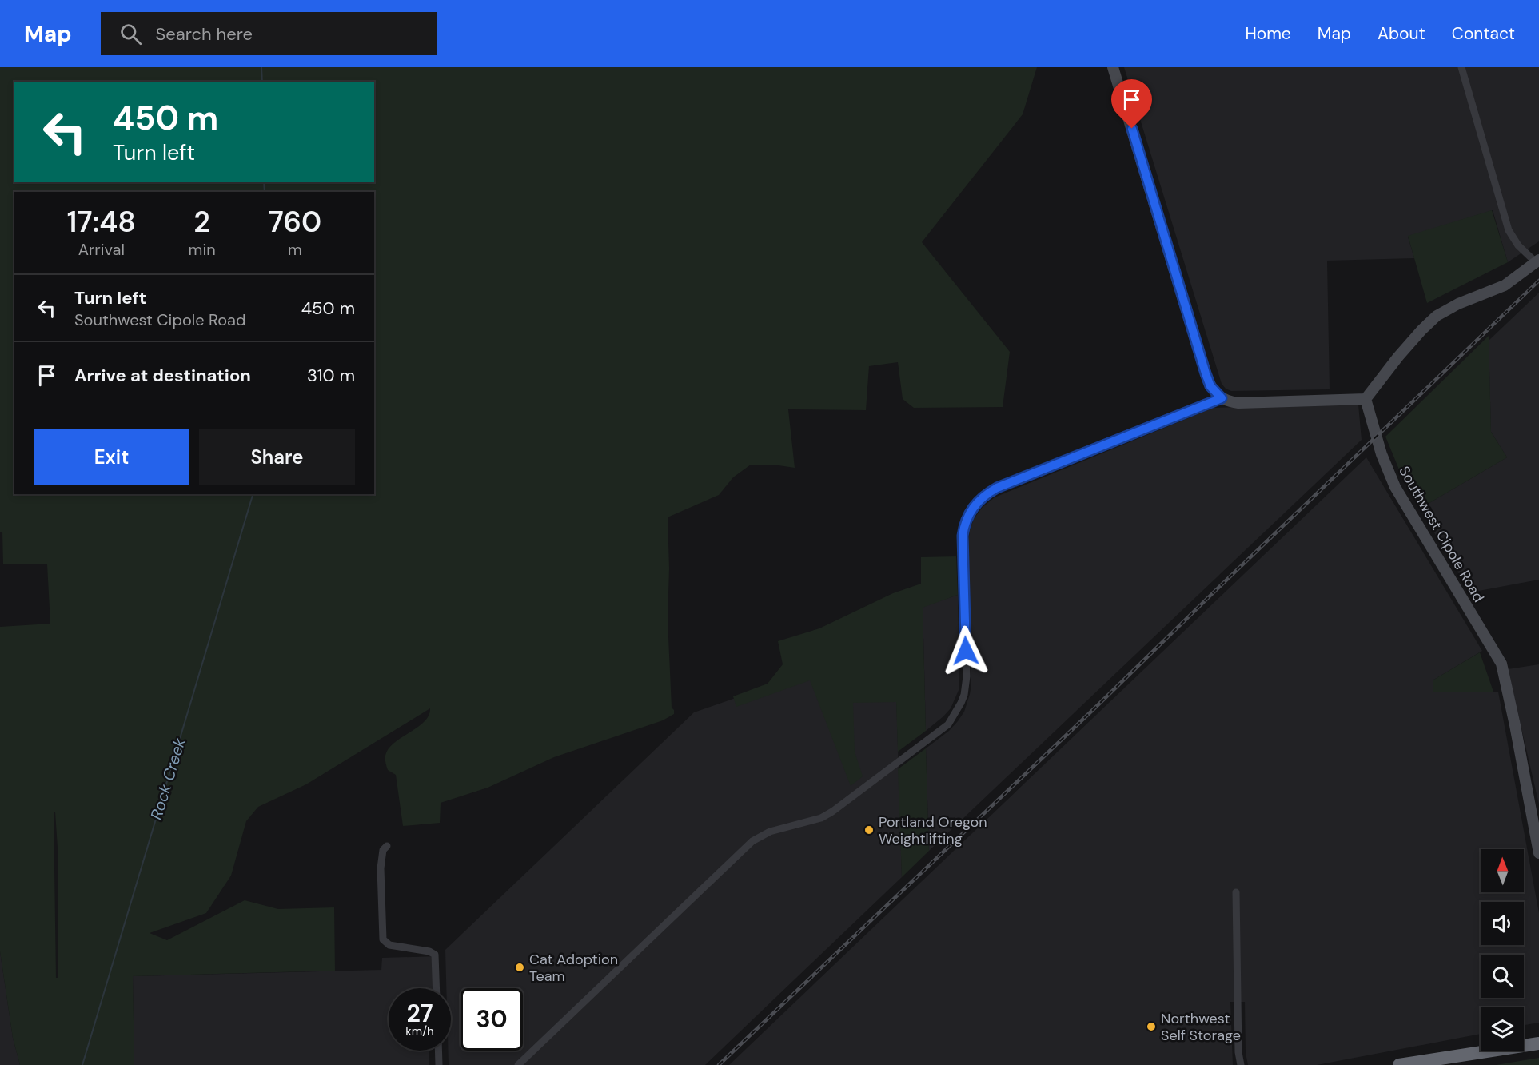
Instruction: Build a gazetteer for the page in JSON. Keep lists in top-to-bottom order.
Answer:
{
  "streets": {
    "street": ["Southwest Cipole Road"]
  },
  "water": ["Rock Creek"],
  "places": ["Portland Oregon Weightlifting", "Cat Adoption Team", "Northwest Self Storage"],
  "north": "top",
  "page": {
    "header": "Map",
    "search": "Search here",
    "nav": [
      "Home",
      "Map",
      "About",
      "Contact"
    ],
    "turn": ["450 m", "Turn left"],
    "eta": [
      "17:48",
      "Arrival",
      "2",
      "min",
      "760",
      "m"
    ],
    "list": [
      {
        "name": "Turn left",
        "note": "Southwest Cipole Road",
        "value": "450 m"
      },
      {
        "name": "Arrive at destination",
        "value": "310 m"
      }
    ],
    "buttons": ["Exit", "Share"],
    "speed": "27 km/h",
    "limit": "30"
  }
}
